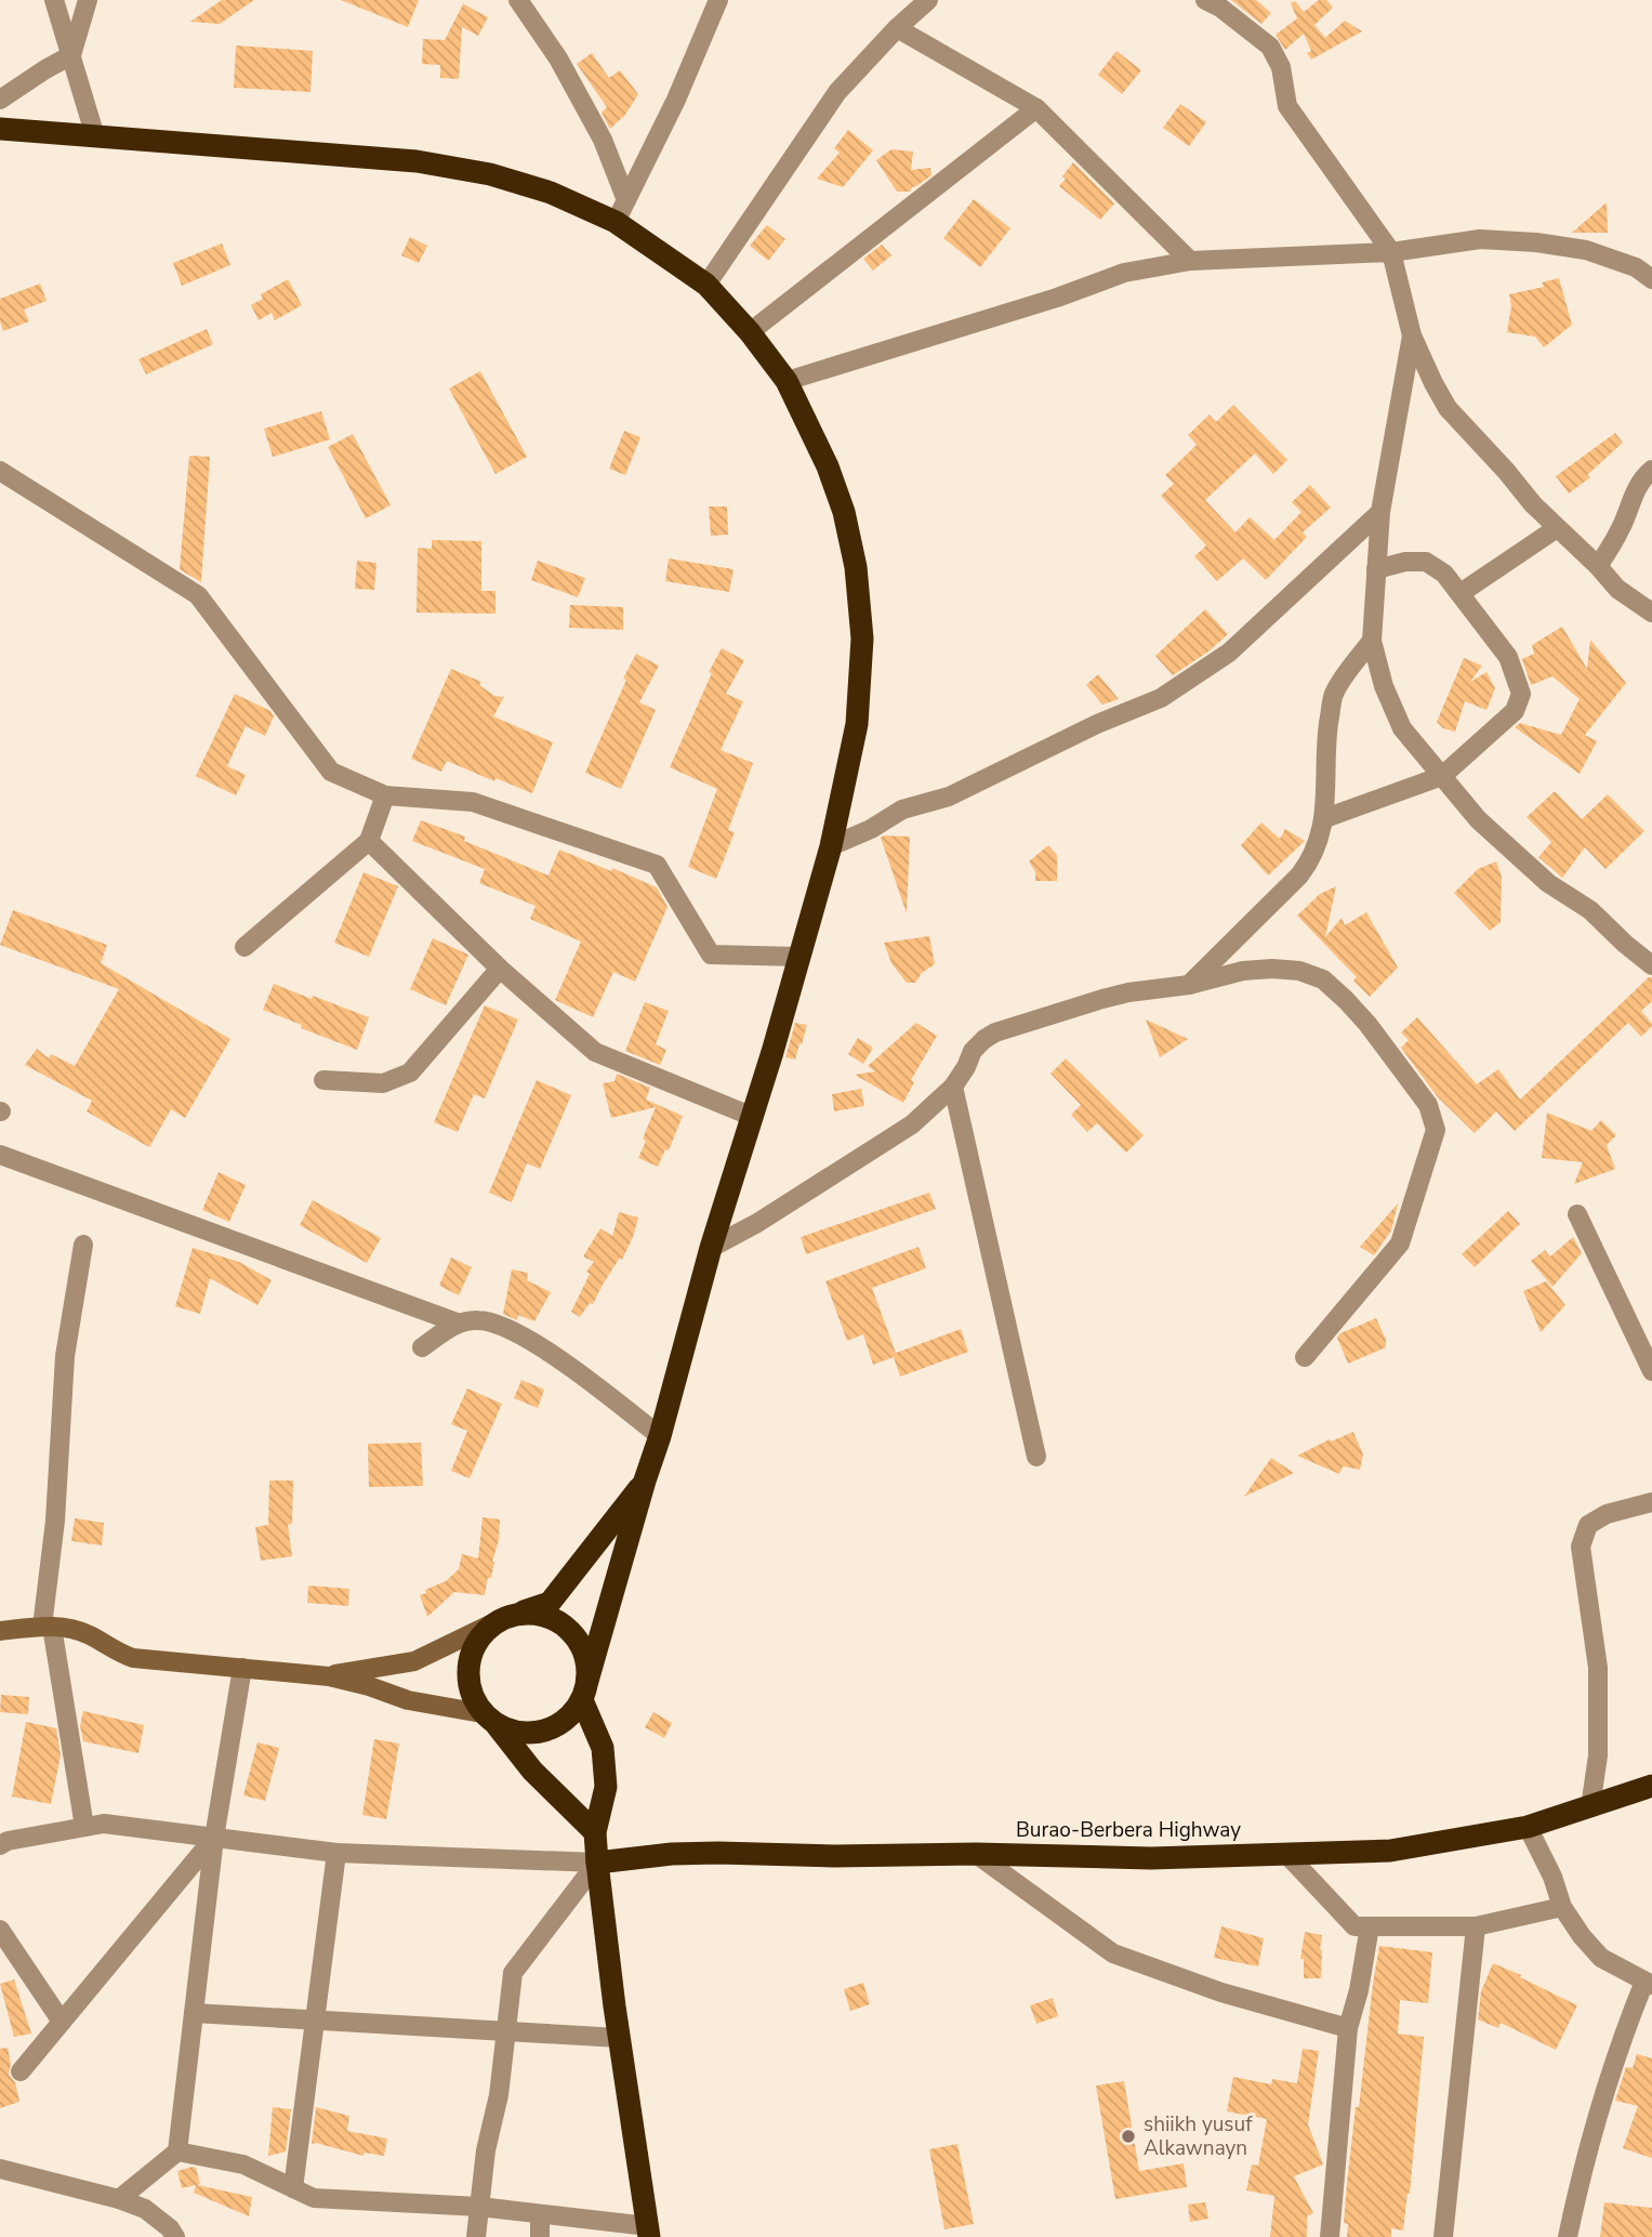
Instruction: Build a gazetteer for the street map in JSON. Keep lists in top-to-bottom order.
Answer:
{
  "streets": {
    "highway": ["Burao-Berbera Highway"]
  },
  "places": ["shiikh yusuf Alkawnayn"]
}
